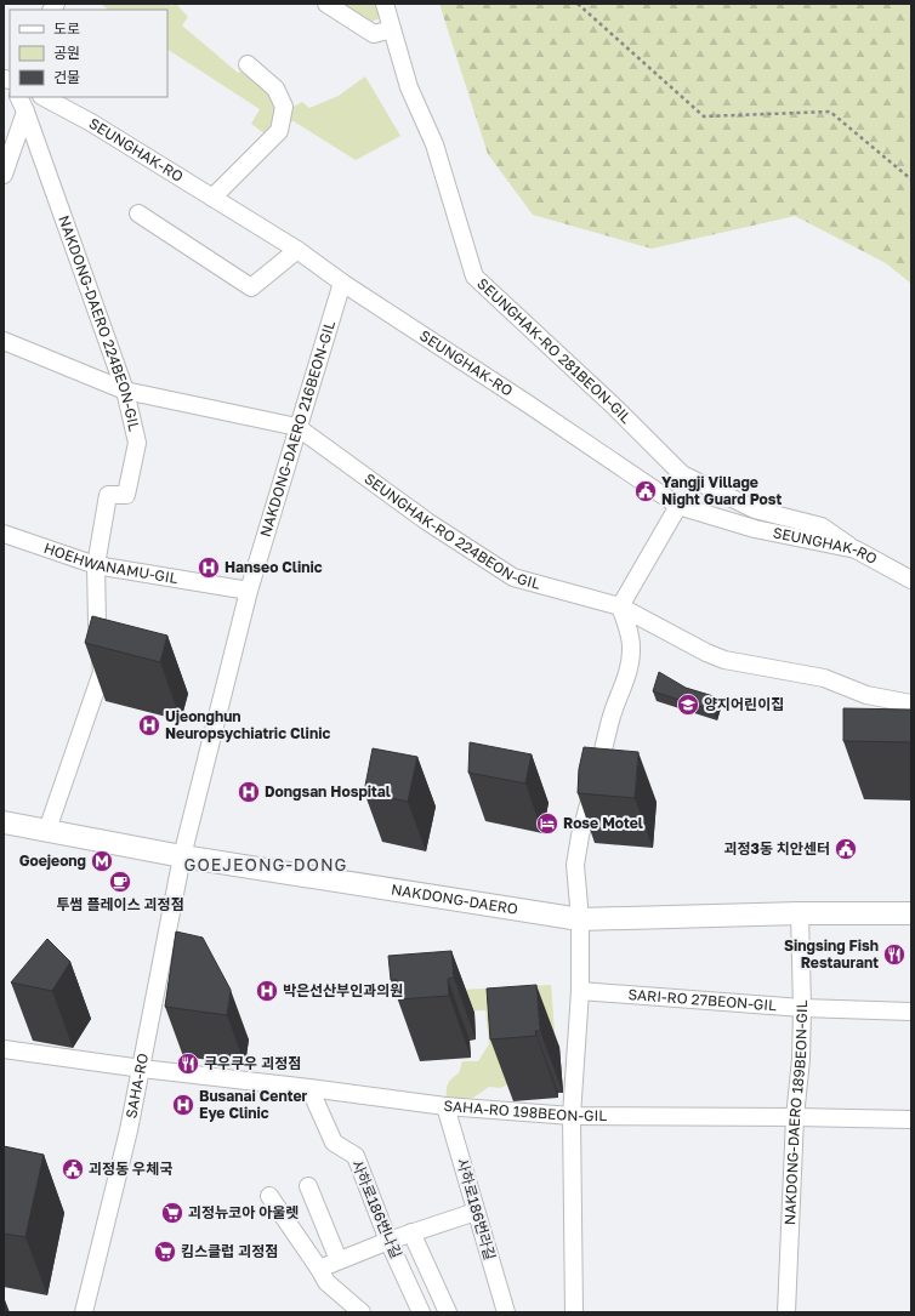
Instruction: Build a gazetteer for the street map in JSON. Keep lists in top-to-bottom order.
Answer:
{
  "streets": {
    "main road": ["NAKDONG-DAERO"],
    "street": [
      "SEUNGHAK-RO",
      "NAKDONG-DAERO 224BEON-GIL",
      "SEUNGHAK-RO 281BEON-GIL",
      "NAKDONG-DAERO 216BEON-GIL",
      "SEUNGHAK-RO 224BEON-GIL",
      "HOEHWANAMU-GIL",
      "SARI-RO 27BEON-GIL",
      "SAHA-RO",
      "SAHA-RO 198BEON-GIL",
      "NAKDONG-DAERO 189BEON-GIL",
      "사하로186번나길",
      "사하로186번라길"
    ]
  },
  "crossings": [
    ["SEUNGHAK-RO", "SEUNGHAK-RO 281BEON-GIL"],
    ["SEUNGHAK-RO", "NAKDONG-DAERO 216BEON-GIL"],
    ["NAKDONG-DAERO 224BEON-GIL", "SEUNGHAK-RO 224BEON-GIL"],
    ["NAKDONG-DAERO 224BEON-GIL", "HOEHWANAMU-GIL"],
    ["NAKDONG-DAERO 224BEON-GIL", "NAKDONG-DAERO"],
    ["NAKDONG-DAERO 216BEON-GIL", "SEUNGHAK-RO 224BEON-GIL"],
    ["NAKDONG-DAERO 216BEON-GIL", "HOEHWANAMU-GIL"],
    ["NAKDONG-DAERO 216BEON-GIL", "NAKDONG-DAERO"],
    ["NAKDONG-DAERO 216BEON-GIL", "SAHA-RO"],
    ["NAKDONG-DAERO", "SAHA-RO"],
    ["NAKDONG-DAERO", "NAKDONG-DAERO 189BEON-GIL"],
    ["SARI-RO 27BEON-GIL", "NAKDONG-DAERO 189BEON-GIL"],
    ["SAHA-RO", "SAHA-RO 198BEON-GIL"],
    ["SAHA-RO 198BEON-GIL", "NAKDONG-DAERO 189BEON-GIL"],
    ["SAHA-RO 198BEON-GIL", "사하로186번나길"],
    ["SAHA-RO 198BEON-GIL", "사하로186번라길"]
  ],
  "districts": ["GOEJEONG-DONG"],
  "places": {
    "public building": ["Yangji Village Night Guard Post", "괴정3동 치안센터", "괴정동 우체국"],
    "hospital": [
      "Hanseo Clinic",
      "Ujeonghun Neuropsychiatric Clinic",
      "Dongsan Hospital",
      "박은선산부인과의원",
      "Busanai Center Eye Clinic"
    ],
    "school or university": ["양지어린이집"],
    "hotel": ["Rose Motel"],
    "metro station": ["Goejeong"],
    "cafe": ["투썸 플레이스 괴정점"],
    "restaurant": ["Singsing Fish Restaurant", "쿠우쿠우 괴정점"],
    "supermarket": ["괴정뉴코아 아울렛", "킴스클럽 괴정점"]
  },
  "legend": ["도로", "공원", "건물"]
}
